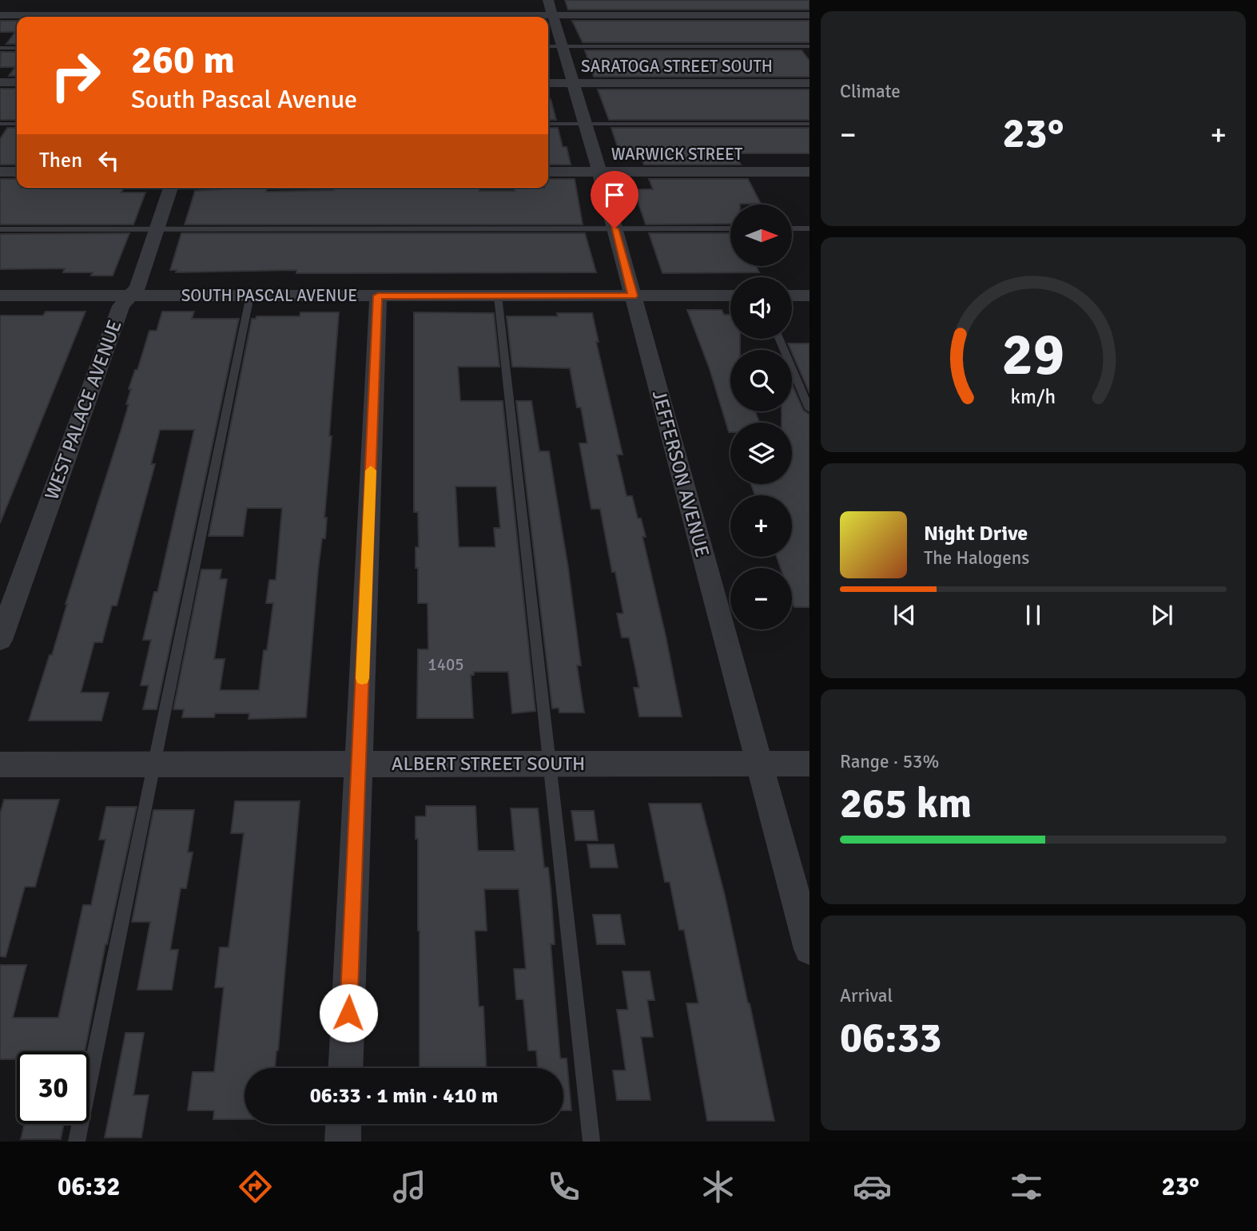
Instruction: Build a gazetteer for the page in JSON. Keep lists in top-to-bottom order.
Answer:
{
  "streets": {
    "street": [
      "SARATOGA STREET SOUTH",
      "WARWICK STREET",
      "SOUTH PASCAL AVENUE",
      "WEST PALACE AVENUE",
      "JEFFERSON AVENUE",
      "ALBERT STREET SOUTH"
    ]
  },
  "crossings": [
    ["SARATOGA STREET SOUTH", "JEFFERSON AVENUE"],
    ["WARWICK STREET", "JEFFERSON AVENUE"],
    ["SOUTH PASCAL AVENUE", "WEST PALACE AVENUE"],
    ["SOUTH PASCAL AVENUE", "JEFFERSON AVENUE"],
    ["JEFFERSON AVENUE", "ALBERT STREET SOUTH"]
  ],
  "house_numbers": ["1405"],
  "north": "right",
  "page": {
    "tile": [
      "Climate",
      ["Range · 53%", "265 km"],
      ["Arrival", "06:33"]
    ],
    "turn": ["260 m", "South Pascal Avenue"],
    "heat": ["−", "23°", "+"],
    "then": "Then",
    "map_buttons": ["+", "−"],
    "song": ["Night Drive", "The Halogens"],
    "limit": "30",
    "trip": "06:33 · 1 min · 410 m",
    "tabs": ["06:32", "23°"],
    "gauge": ["29", "km/h"]
  }
}
